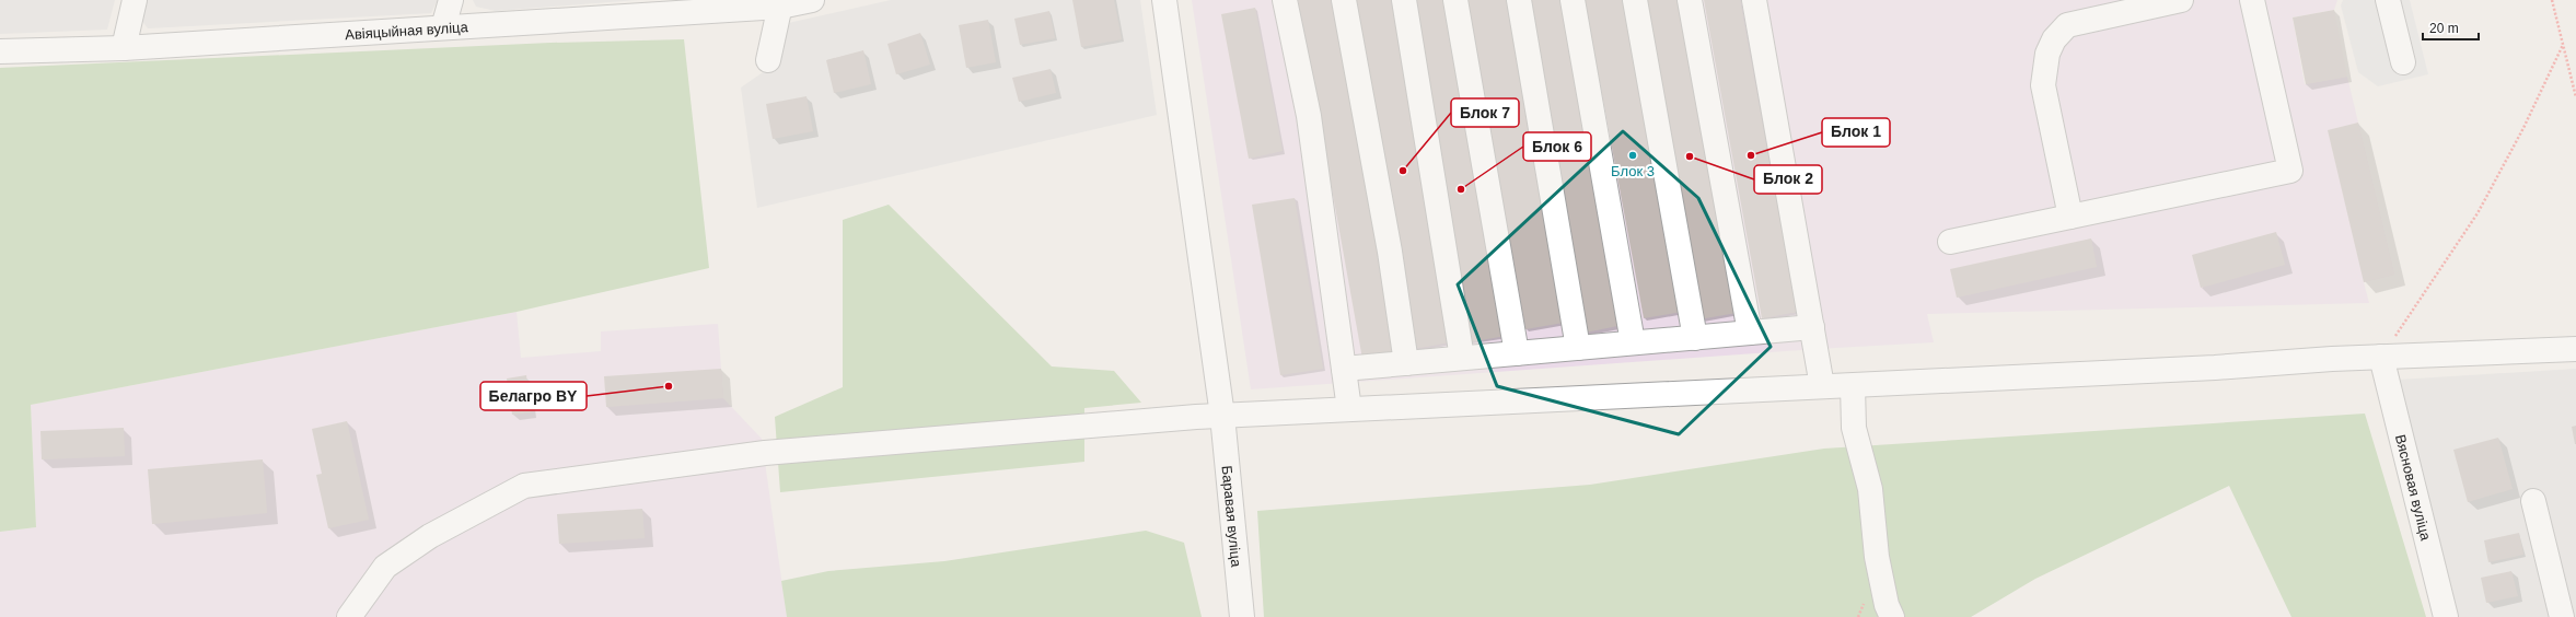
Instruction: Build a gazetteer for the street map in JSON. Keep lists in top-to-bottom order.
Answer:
{
  "streets": {
    "street": ["Авіяцыйная вуліца", "Вясновая вуліца", "Баравая вуліца"]
  },
  "places": [
    "Блок 3",
    "Блок 1",
    "Блок 2",
    "Блок 7",
    "Блок 6",
    "Белагро BY"
  ],
  "scale_bar": "20 m"
}
